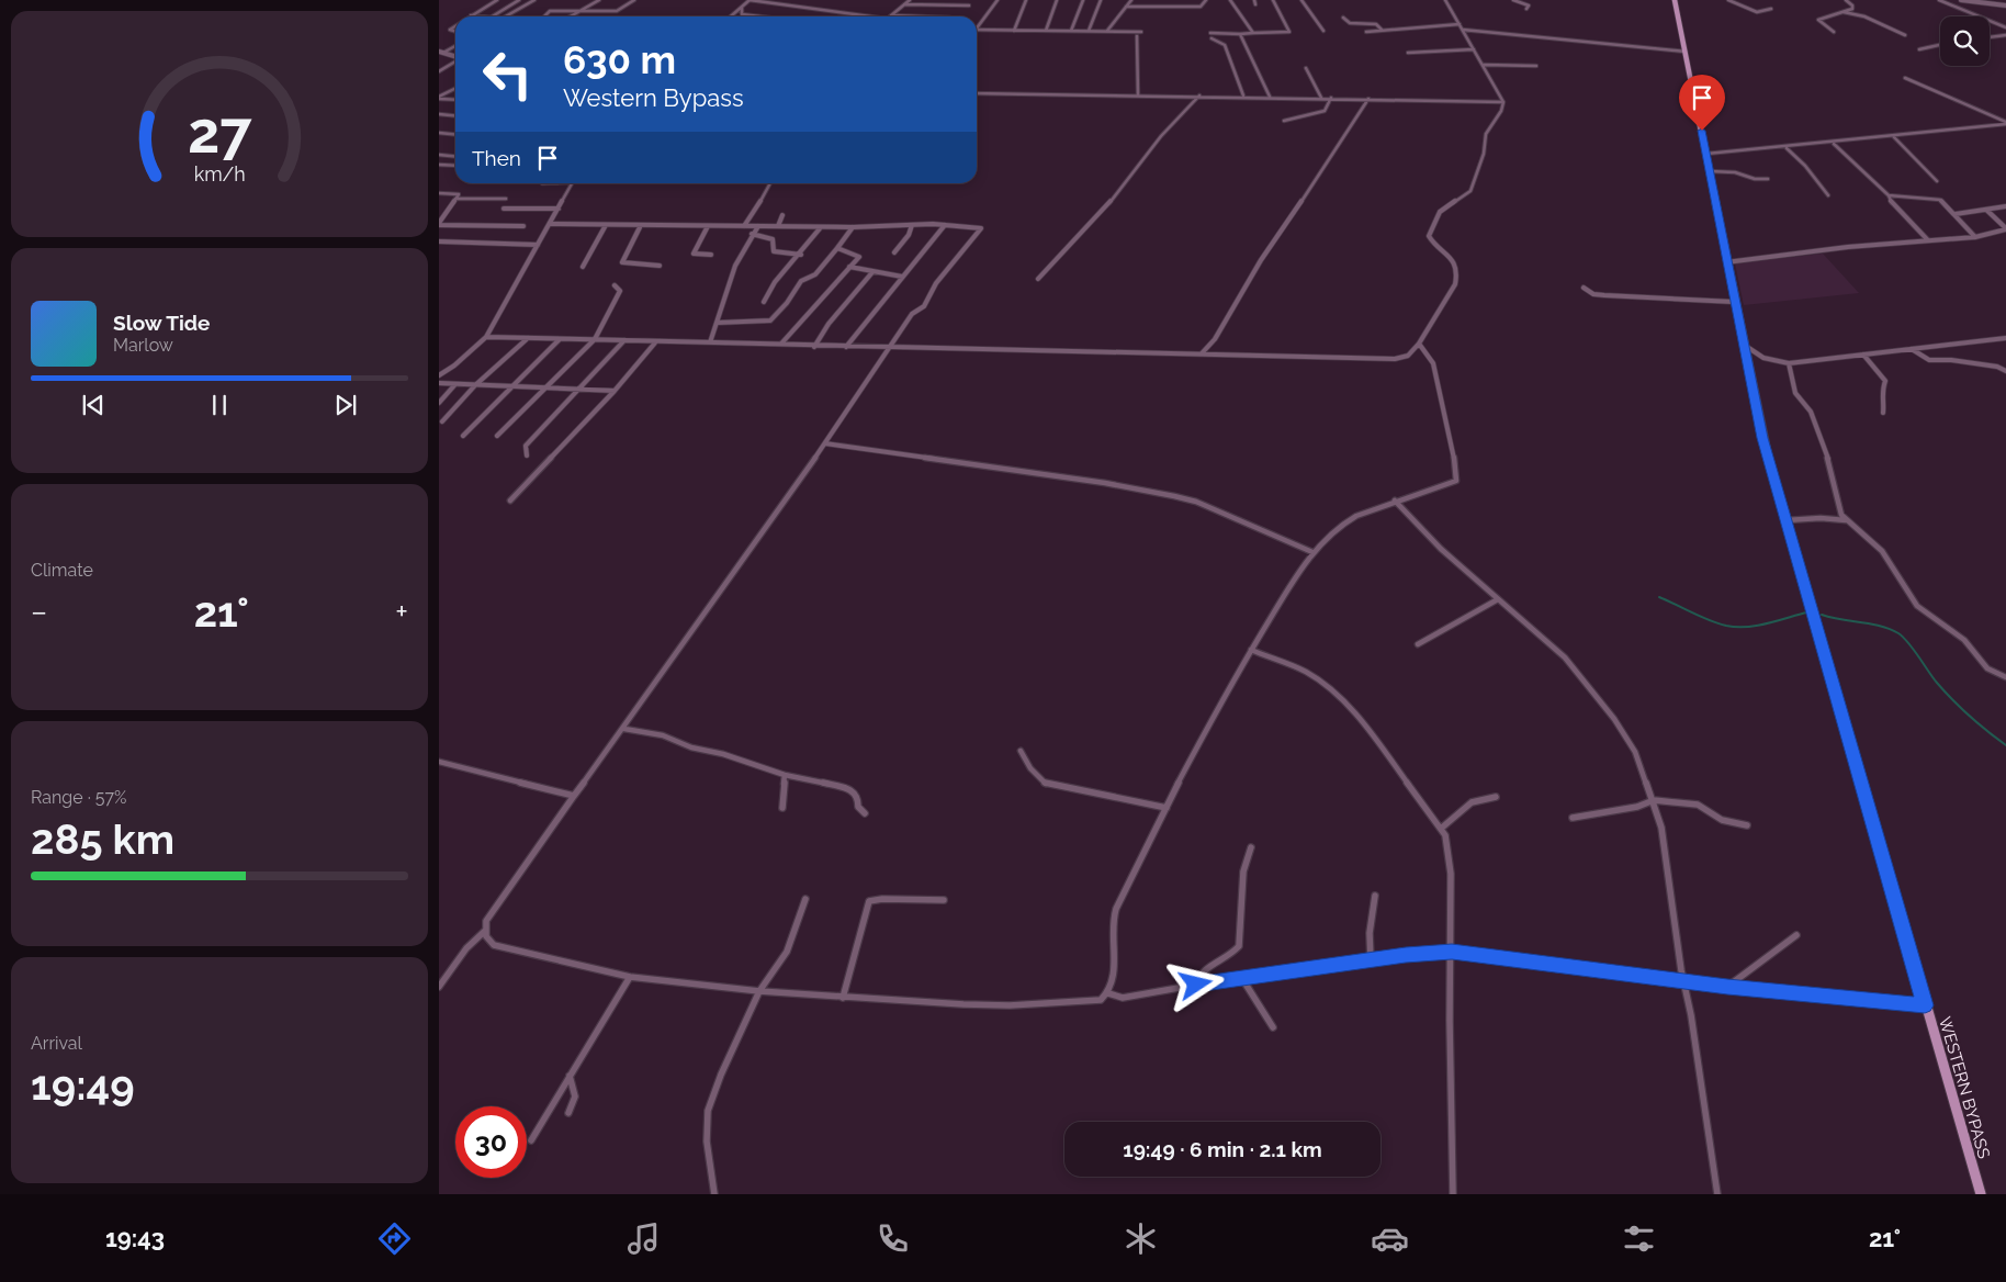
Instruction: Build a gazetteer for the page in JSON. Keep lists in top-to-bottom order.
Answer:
{
  "streets": {
    "main road": ["WESTERN BYPASS"]
  },
  "page": {
    "turn": ["630 m", "Western Bypass"],
    "then": "Then",
    "song": ["Slow Tide", "Marlow"],
    "tile": [
      "Climate",
      ["Range · 57%", "285 km"],
      ["Arrival", "19:49"]
    ],
    "heat": ["−", "21°", "+"],
    "limit": "30",
    "trip": "19:49 · 6 min · 2.1 km",
    "tabs": ["19:43", "21°"],
    "gauge": ["27", "km/h"]
  }
}
